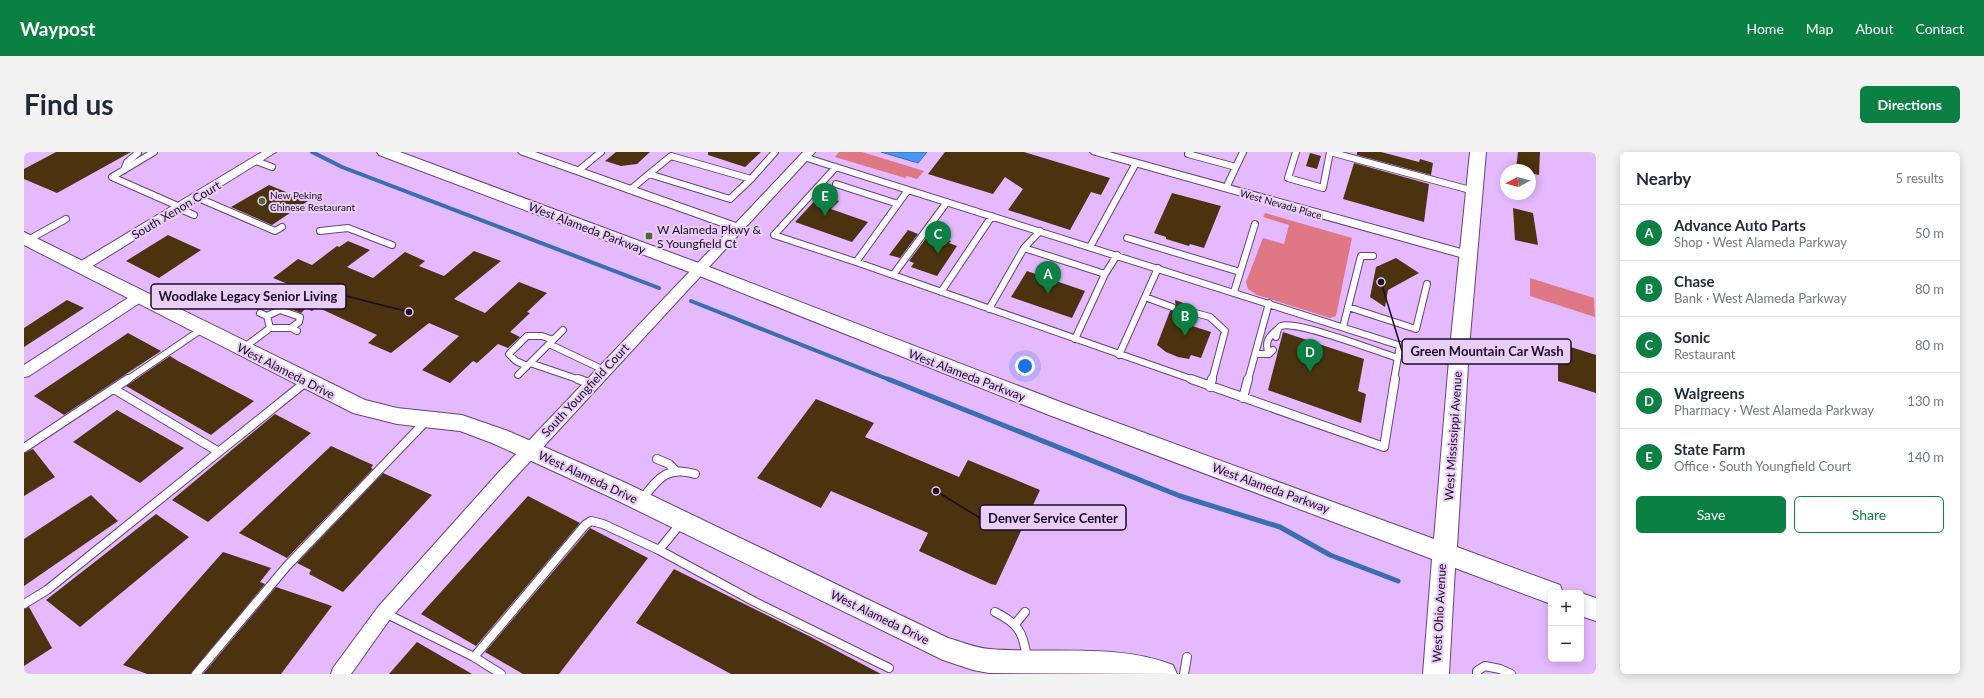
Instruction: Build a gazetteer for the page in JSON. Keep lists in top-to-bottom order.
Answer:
{
  "streets": {
    "street": [
      "West Nevada Place",
      "South Xenon Court",
      "West Alameda Parkway",
      "West Alameda Drive",
      "South Youngfield Court",
      "West Mississippi Avenue",
      "West Ohio Avenue"
    ]
  },
  "crossings": [
    ["West Nevada Place", "West Mississippi Avenue"],
    ["South Xenon Court", "West Alameda Drive"],
    ["West Alameda Parkway", "South Youngfield Court"],
    ["West Alameda Parkway", "West Mississippi Avenue"],
    ["West Alameda Parkway", "West Ohio Avenue"],
    ["West Alameda Drive", "South Youngfield Court"],
    ["West Mississippi Avenue", "West Ohio Avenue"]
  ],
  "places": {
    "other": [
      "New Peking Chinese Restaurant",
      "Green Mountain Car Wash",
      "Woodlake Legacy Senior Living",
      "Denver Service Center"
    ],
    "transit": ["W Alameda Pkwy & S Youngfield Ct"]
  },
  "north": "left",
  "page": {
    "header": "Waypost",
    "nav": [
      "Home",
      "Map",
      "About",
      "Contact"
    ],
    "buttons": [
      "Directions",
      ["Save", "Share"]
    ],
    "title": "Find us",
    "heading": ["Nearby", "5 results"],
    "pins": [
      "E",
      "C",
      "A",
      "B",
      "D"
    ],
    "list": [
      {
        "mark": "A",
        "name": "Advance Auto Parts",
        "note": "Shop · West Alameda Parkway",
        "value": "50 m"
      },
      {
        "mark": "B",
        "name": "Chase",
        "note": "Bank · West Alameda Parkway",
        "value": "80 m"
      },
      {
        "mark": "C",
        "name": "Sonic",
        "note": "Restaurant",
        "value": "80 m"
      },
      {
        "mark": "D",
        "name": "Walgreens",
        "note": "Pharmacy · West Alameda Parkway",
        "value": "130 m"
      },
      {
        "mark": "E",
        "name": "State Farm",
        "note": "Office · South Youngfield Court",
        "value": "140 m"
      }
    ],
    "map_buttons": ["+", "−"]
  }
}
